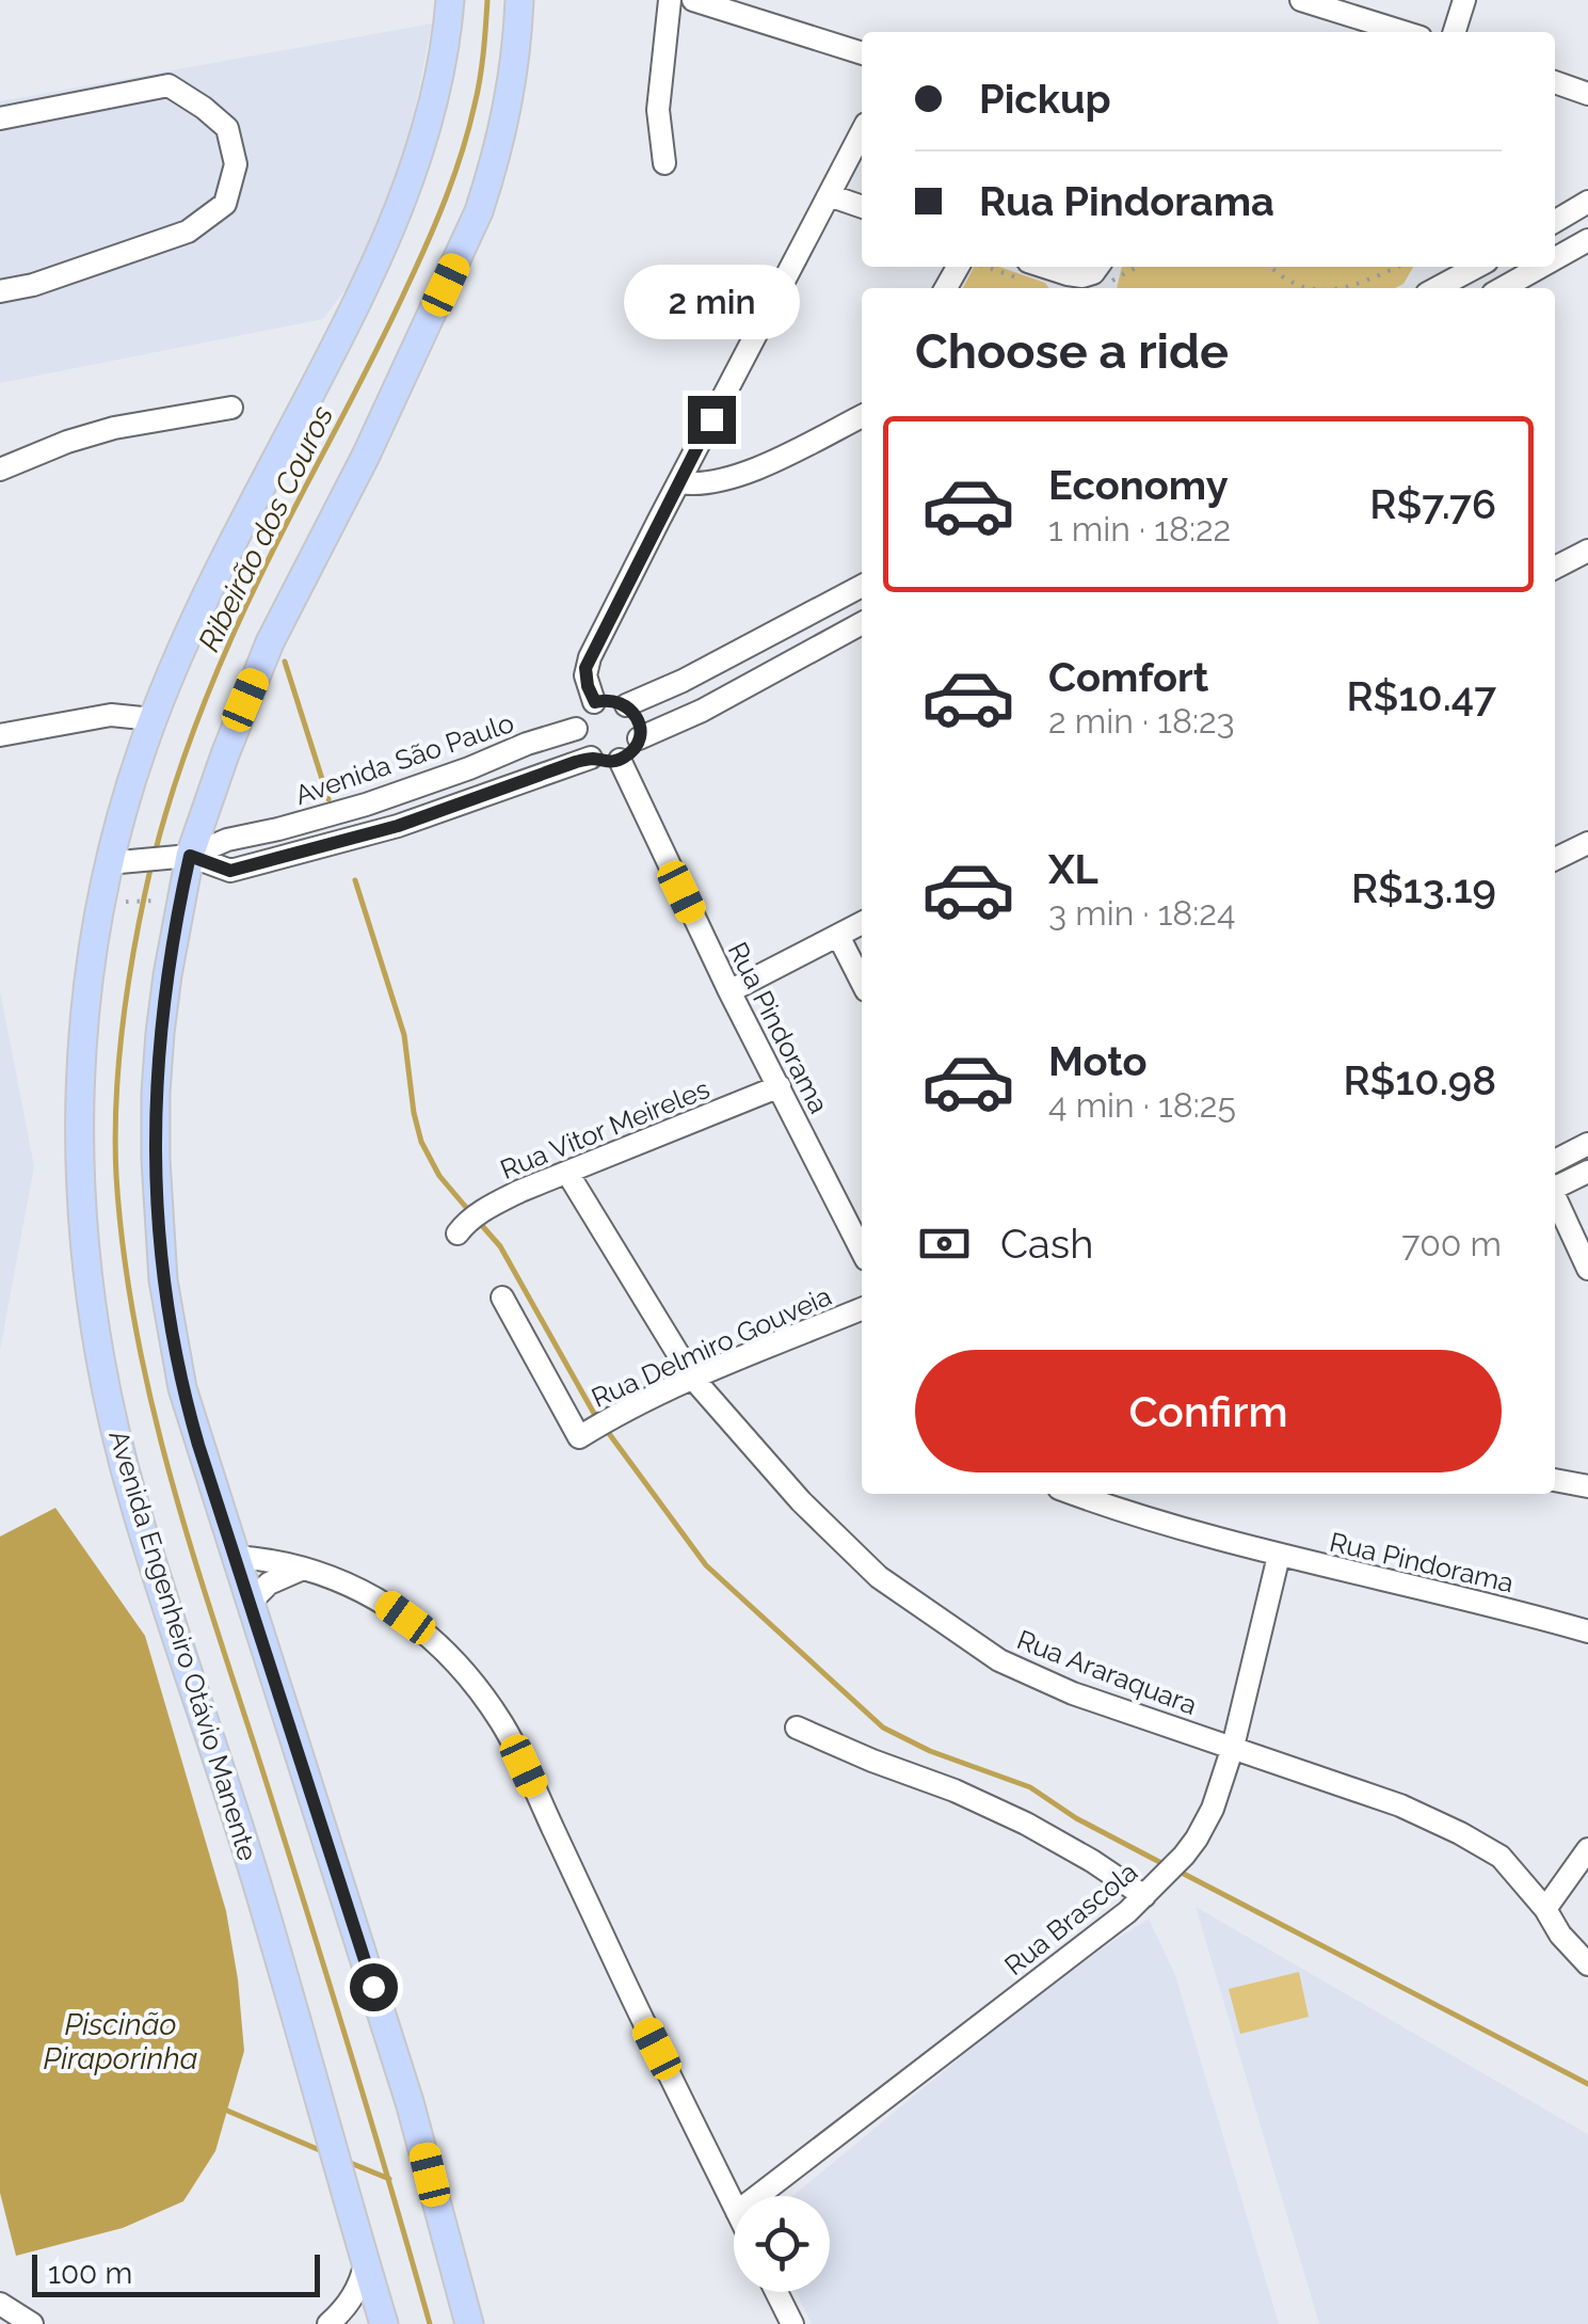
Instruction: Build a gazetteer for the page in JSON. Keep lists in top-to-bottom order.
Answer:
{
  "streets": {
    "main road": ["Avenida Engenheiro Otávio Manente"],
    "street": [
      "Avenida São Paulo",
      "Rua Pindorama",
      "Rua Vitor Meireles",
      "Rua Delmiro Gouveia",
      "Rua Araraquara",
      "Rua Brascola"
    ]
  },
  "crossings": [
    ["Avenida São Paulo", "Rua Pindorama"],
    ["Avenida São Paulo", "Avenida Engenheiro Otávio Manente"],
    ["Rua Pindorama", "Rua Vitor Meireles"],
    ["Rua Pindorama", "Rua Brascola"],
    ["Rua Vitor Meireles", "Rua Araraquara"],
    ["Rua Delmiro Gouveia", "Rua Araraquara"],
    ["Rua Araraquara", "Rua Brascola"]
  ],
  "water": ["Ribeirão dos Couros", "Piscinão Piraporinha"],
  "scale_bar": "100 m",
  "page": {
    "banner": ["Pickup", "Rua Pindorama"],
    "bubble": "2 min",
    "heading": "Choose a ride",
    "list": [
      {
        "name": "Economy",
        "note": "1 min · 18:22",
        "value": "R$7.76"
      },
      {
        "name": "Comfort",
        "note": "2 min · 18:23",
        "value": "R$10.47"
      },
      {
        "name": "XL",
        "note": "3 min · 18:24",
        "value": "R$13.19"
      },
      {
        "name": "Moto",
        "note": "4 min · 18:25",
        "value": "R$10.98"
      }
    ],
    "pay": ["Cash", "700 m"],
    "buttons": "Confirm",
    "scale": "100 m"
  }
}
